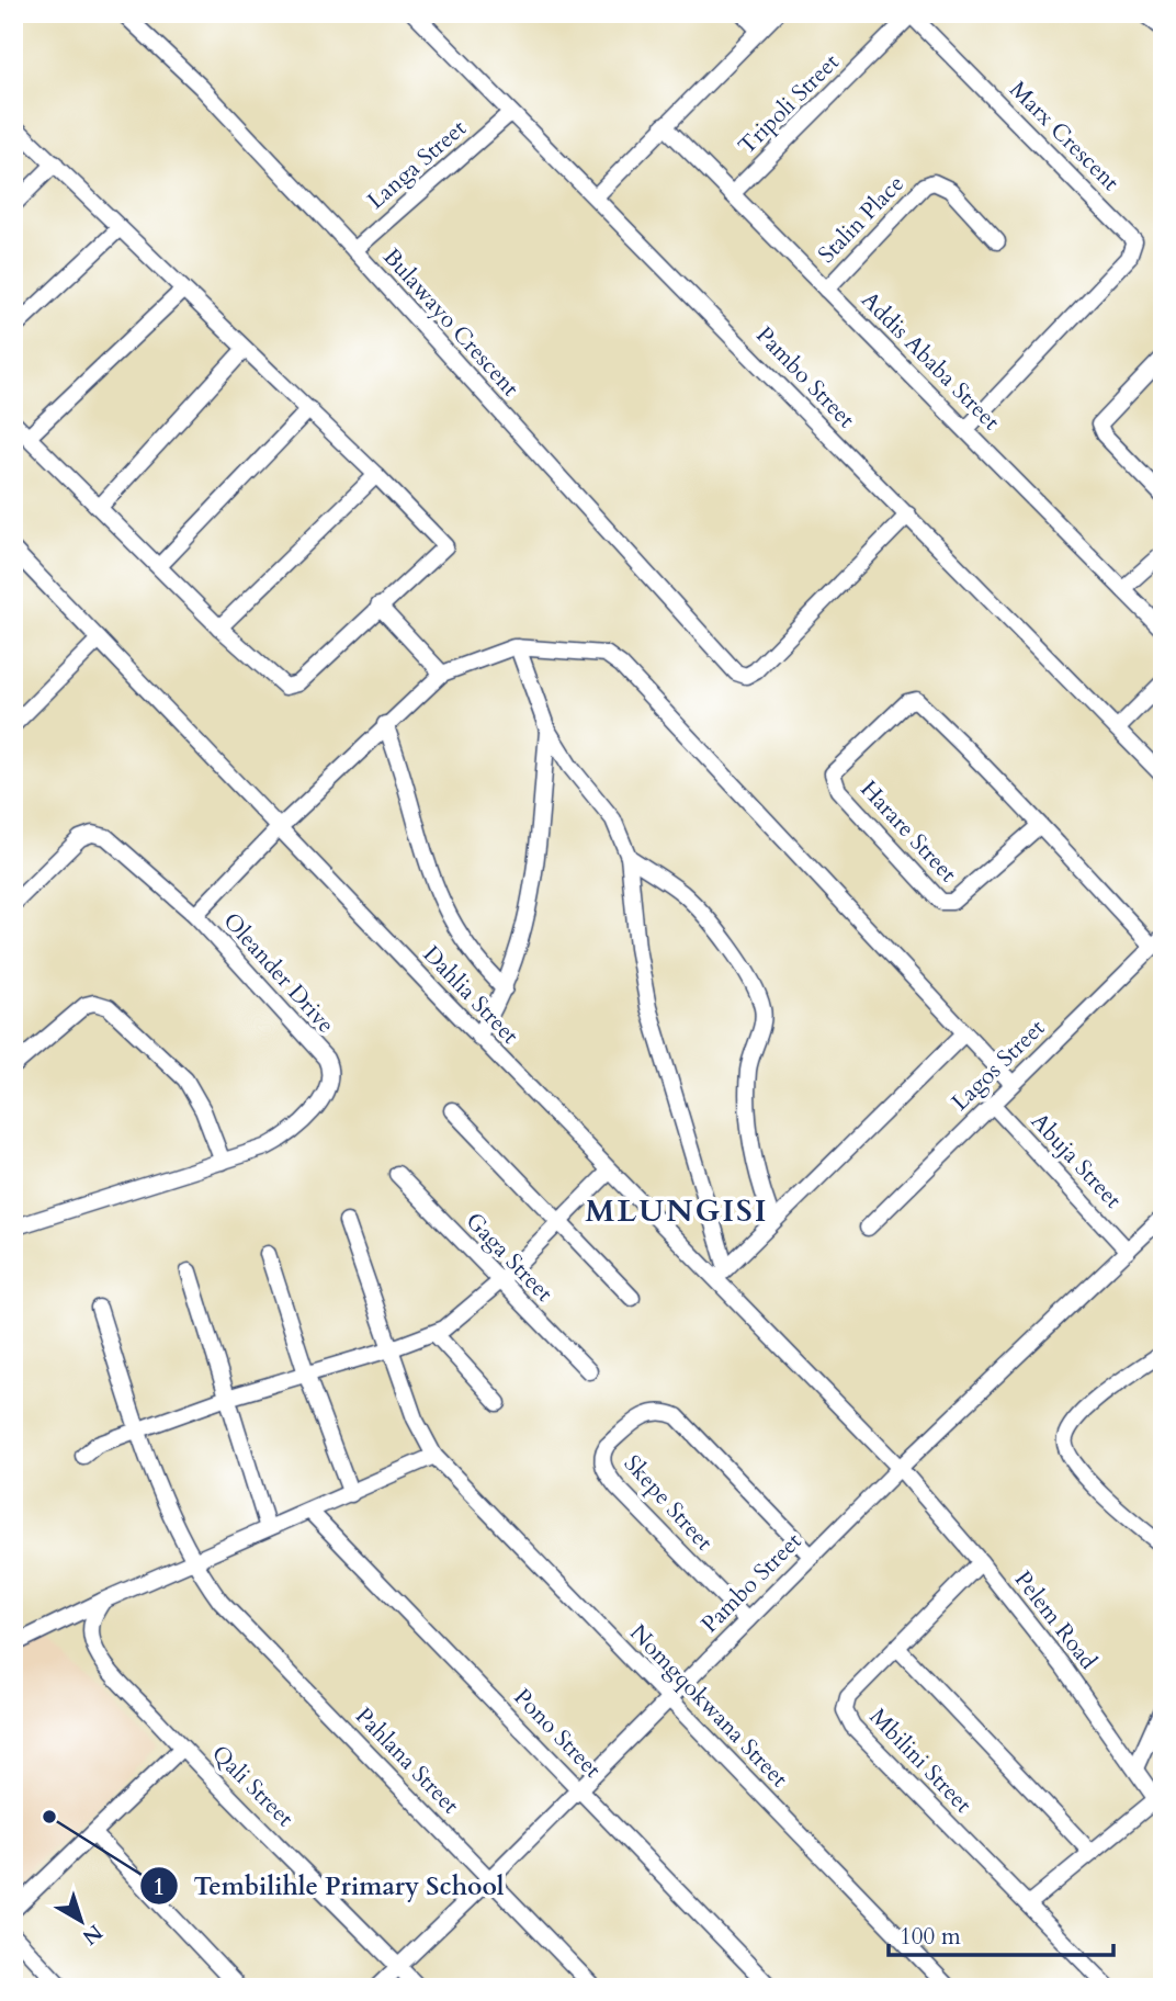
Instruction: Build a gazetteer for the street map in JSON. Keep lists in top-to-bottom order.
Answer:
{
  "streets": {
    "street": [
      "Tripoli Street",
      "Marx Crescent",
      "Langa Street",
      "Stalin Place",
      "Bulawayo Crescent",
      "Addis Ababa Street",
      "Pambo Street",
      "Harare Street",
      "Oleander Drive",
      "Dahlia Street",
      "Lagos Street",
      "Abuja Street",
      "Gaga Street",
      "Skepe Street",
      "Pelem Road",
      "Nomgqokwana Street",
      "Pono Street",
      "Pahlana Street",
      "Mbilini Street",
      "Qali Street"
    ]
  },
  "crossings": [
    ["Tripoli Street", "Marx Crescent"],
    ["Tripoli Street", "Addis Ababa Street"],
    ["Marx Crescent", "Addis Ababa Street"],
    ["Langa Street", "Bulawayo Crescent"],
    ["Langa Street", "Pambo Street"],
    ["Stalin Place", "Addis Ababa Street"],
    ["Bulawayo Crescent", "Pambo Street"],
    ["Pambo Street", "Dahlia Street"],
    ["Pambo Street", "Abuja Street"],
    ["Pambo Street", "Skepe Street"],
    ["Pambo Street", "Pelem Road"],
    ["Pambo Street", "Nomgqokwana Street"],
    ["Pambo Street", "Pono Street"],
    ["Pambo Street", "Pahlana Street"],
    ["Pambo Street", "Qali Street"],
    ["Harare Street", "Lagos Street"],
    ["Dahlia Street", "Pelem Road"],
    ["Lagos Street", "Abuja Street"],
    ["Pelem Road", "Mbilini Street"]
  ],
  "districts": ["MLUNGISI"],
  "places": ["Tembilihle Primary School"],
  "scale_bar": "100 m",
  "north": "bottom right"
}
